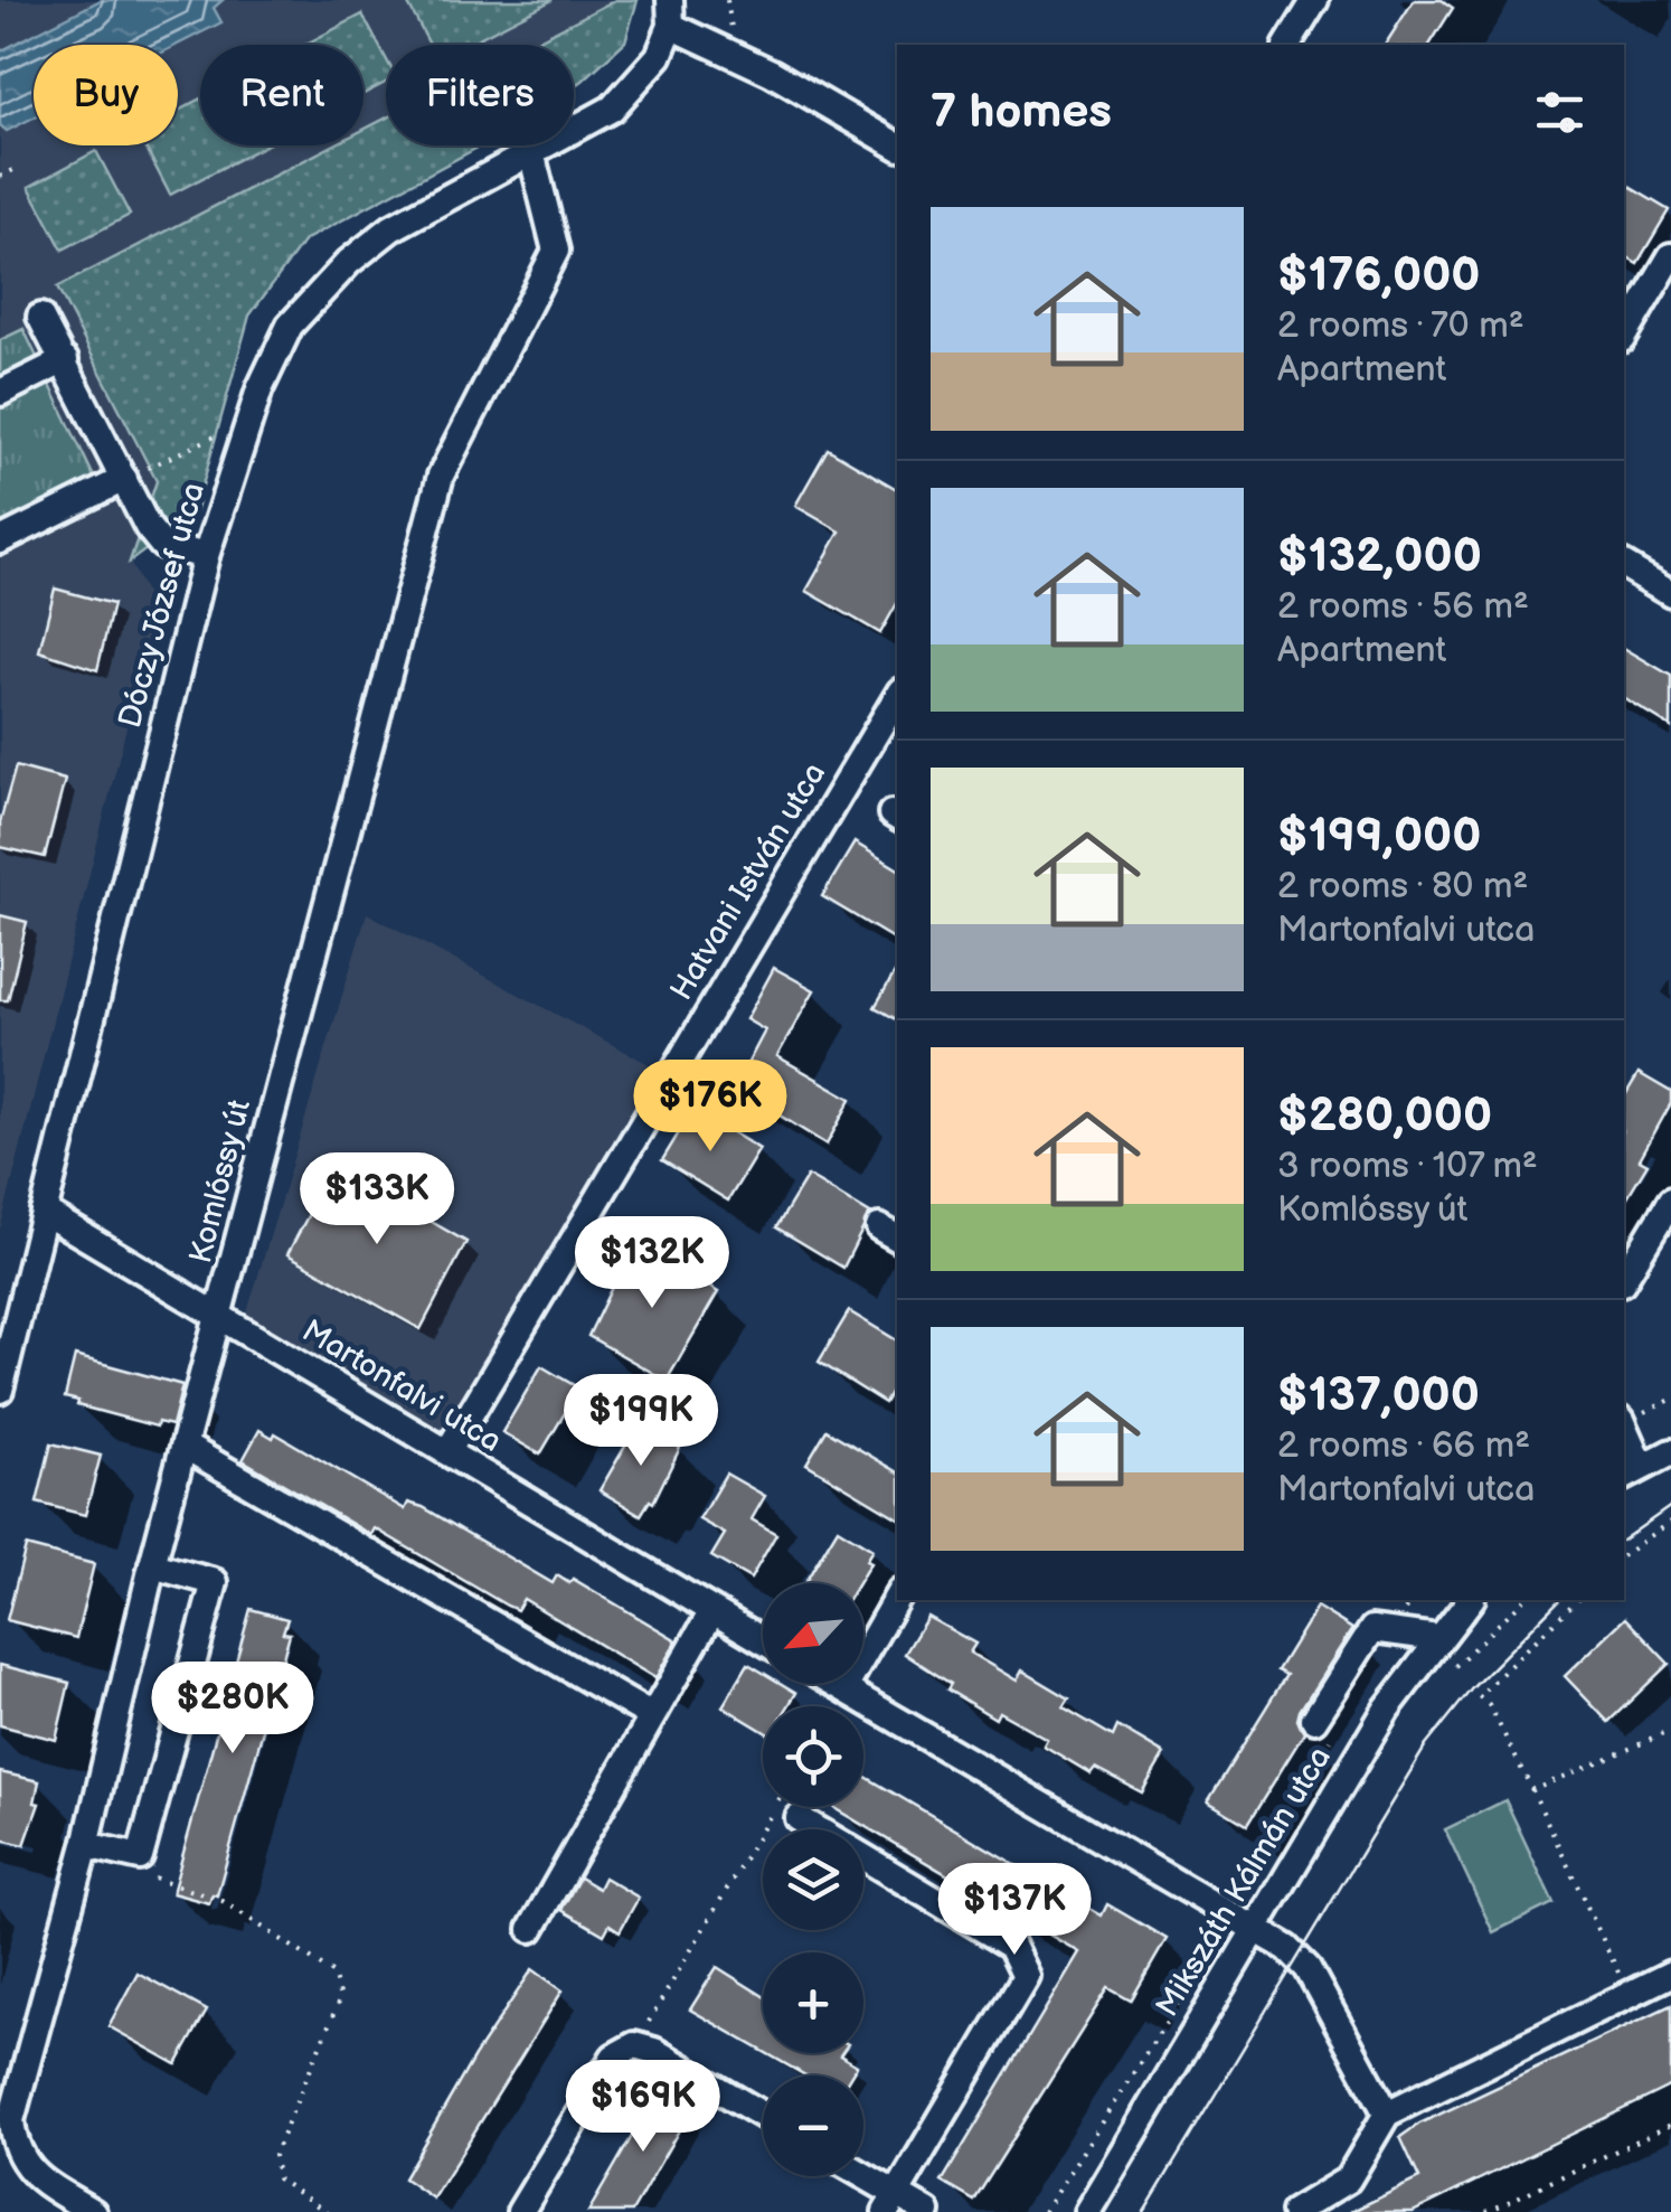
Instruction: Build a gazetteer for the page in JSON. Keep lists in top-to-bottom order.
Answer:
{
  "streets": {
    "street": [
      "Dóczy József utca",
      "Hatvani István utca",
      "Komlóssy út",
      "Martonfalvi utca",
      "Mikszáth Kálmán utca"
    ]
  },
  "crossings": [
    ["Dóczy József utca", "Komlóssy út"],
    ["Dóczy József utca", "Martonfalvi utca"],
    ["Hatvani István utca", "Martonfalvi utca"],
    ["Komlóssy út", "Martonfalvi utca"]
  ],
  "north": "bottom left",
  "page": {
    "chip": ["Buy", "Rent", "Filters"],
    "heading": "7 homes",
    "list": [
      {
        "name": "$176,000",
        "note": "2 rooms · 70 m² · Apartment"
      },
      {
        "name": "$132,000",
        "note": "2 rooms · 56 m² · Apartment"
      },
      {
        "name": "$199,000",
        "note": "2 rooms · 80 m² · Martonfalvi utca"
      },
      {
        "name": "$280,000",
        "note": "3 rooms · 107 m² · Komlóssy út"
      },
      {
        "name": "$137,000",
        "note": "2 rooms · 66 m² · Martonfalvi utca"
      }
    ],
    "price": [
      "$176K",
      "$133K",
      "$132K",
      "$199K",
      "$280K",
      "$137K",
      "$169K"
    ],
    "map_buttons": ["+", "−"]
  }
}
